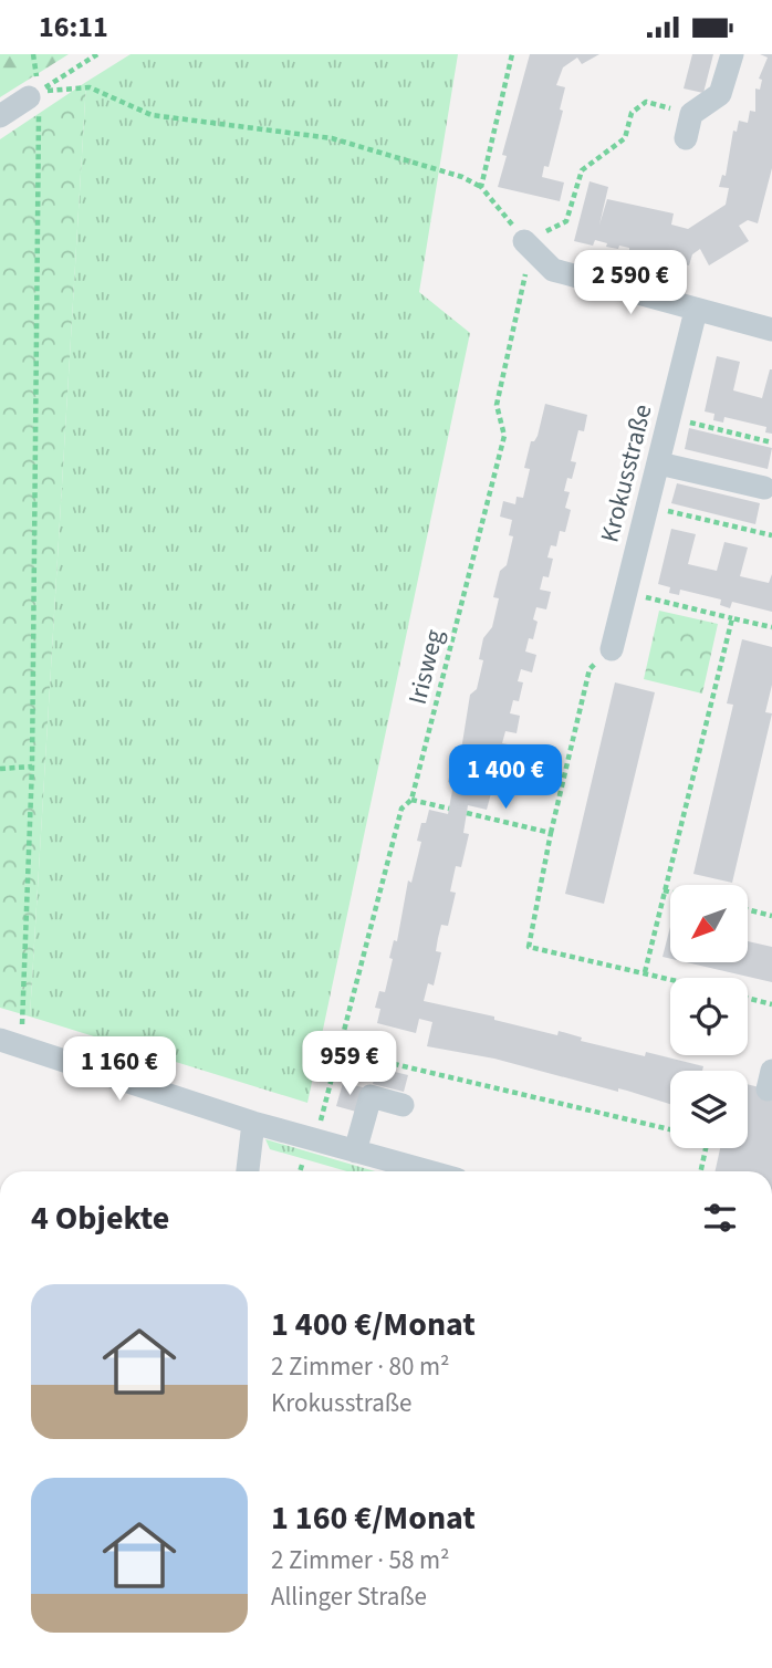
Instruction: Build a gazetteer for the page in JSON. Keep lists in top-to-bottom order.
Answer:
{
  "streets": {
    "street": ["Krokusstraße"],
    "path": ["Irisweg"]
  },
  "north": "bottom left",
  "page": {
    "status": "16:11",
    "price": [
      "2 590 €",
      "1 400 €",
      "959 €",
      "1 160 €"
    ],
    "heading": "4 Objekte",
    "list": [
      {
        "name": "1 400 €/Monat",
        "note": "2 Zimmer · 80 m² · Krokusstraße"
      },
      {
        "name": "1 160 €/Monat",
        "note": "2 Zimmer · 58 m² · Allinger Straße"
      }
    ]
  }
}
